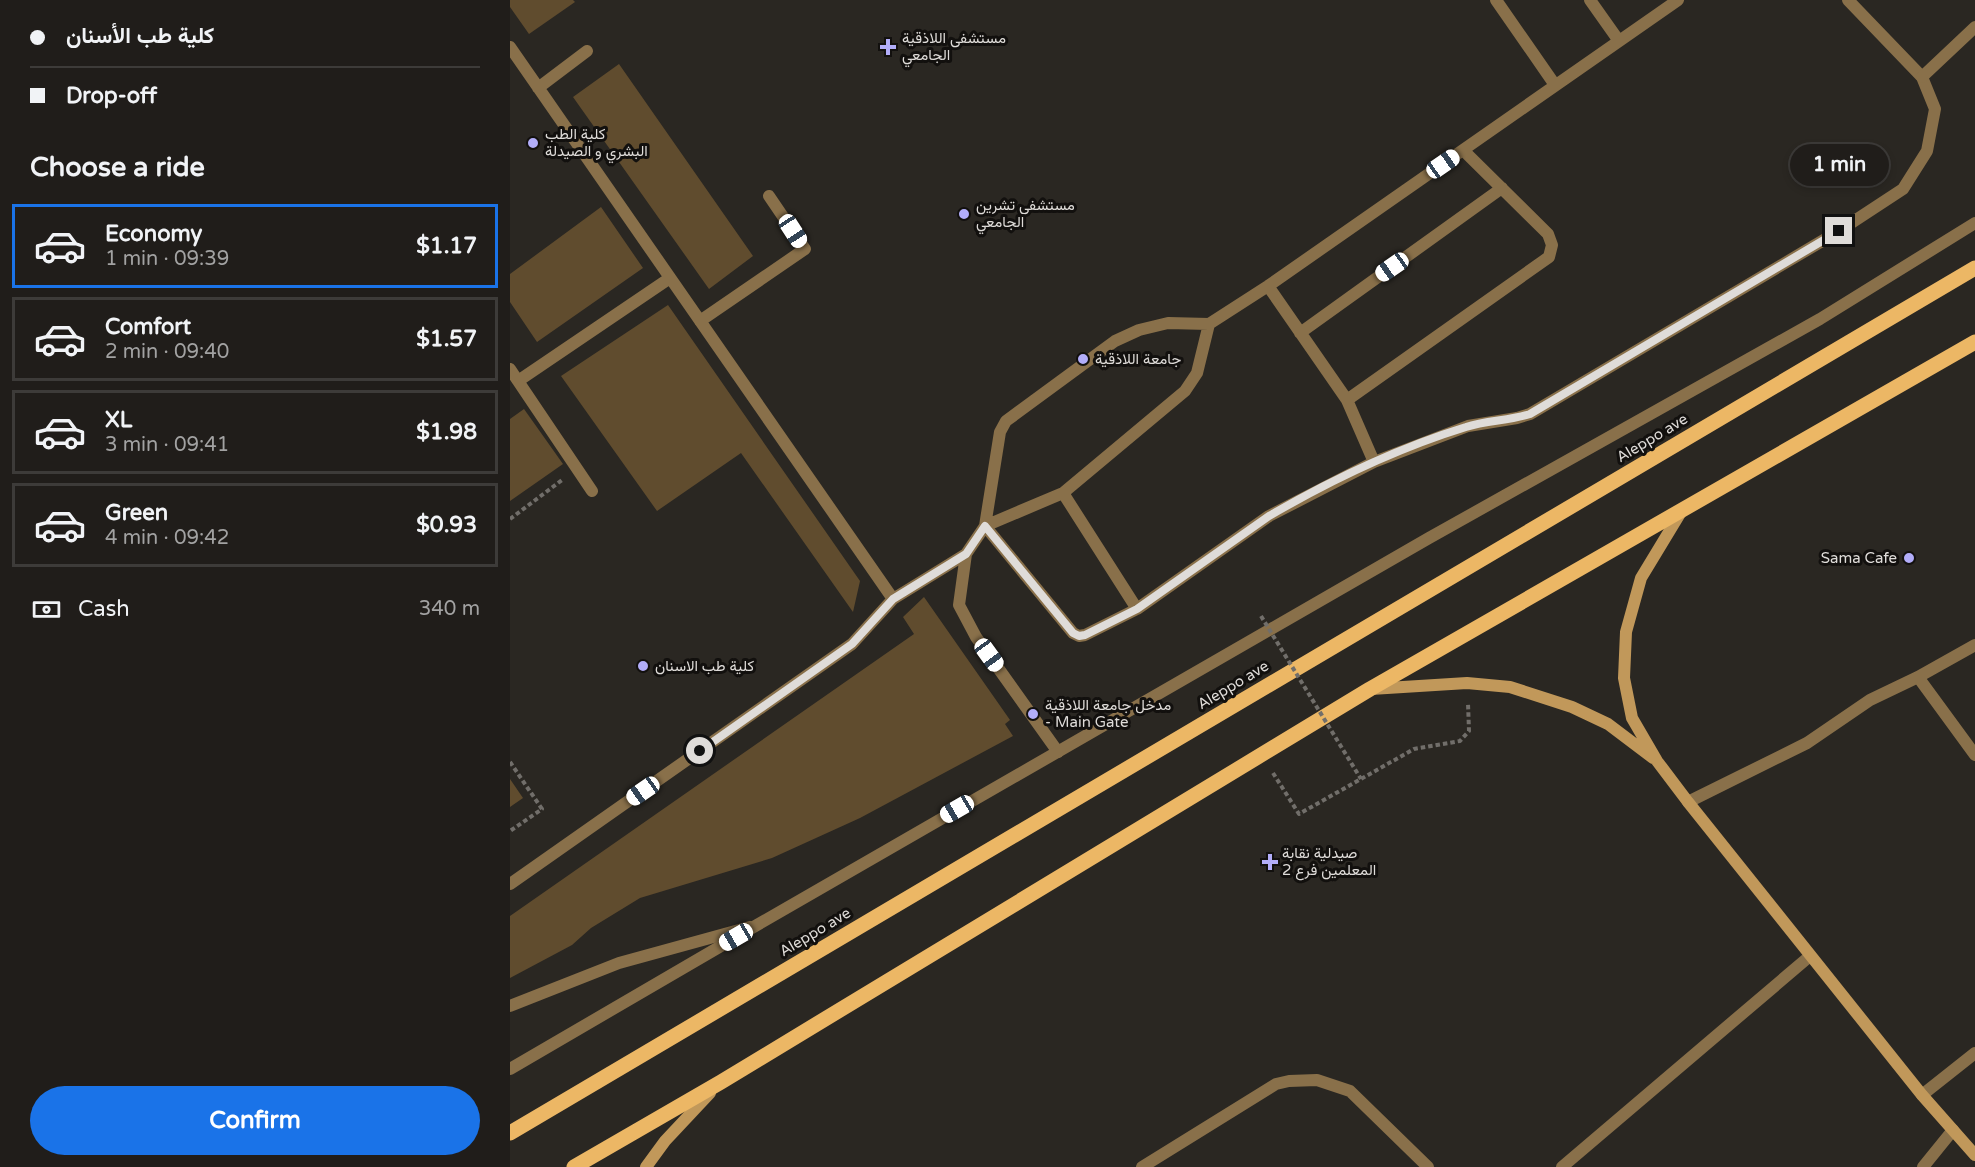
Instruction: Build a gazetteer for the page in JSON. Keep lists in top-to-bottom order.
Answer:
{
  "streets": {
    "main road": ["Aleppo ave"]
  },
  "places": {
    "health": ["مستشفى اللاذقية الجامعي", "صيدلية نقابة المعلمين فرع 2"],
    "other": [
      "كلية الطب البشري و الصيدلة",
      "مستشفى تشرين الجامعي",
      "جامعة اللاذقية",
      "Sama Cafe",
      "كلية طب الاسنان",
      "مدخل جامعة اللاذقية - Main Gate"
    ]
  },
  "page": {
    "banner": ["كلية طب الأسنان", "Drop-off"],
    "heading": "Choose a ride",
    "bubble": "1 min",
    "list": [
      {
        "name": "Economy",
        "note": "1 min · 09:39",
        "value": "$1.17"
      },
      {
        "name": "Comfort",
        "note": "2 min · 09:40",
        "value": "$1.57"
      },
      {
        "name": "XL",
        "note": "3 min · 09:41",
        "value": "$1.98"
      },
      {
        "name": "Green",
        "note": "4 min · 09:42",
        "value": "$0.93"
      }
    ],
    "pay": ["Cash", "340 m"],
    "buttons": "Confirm"
  }
}
